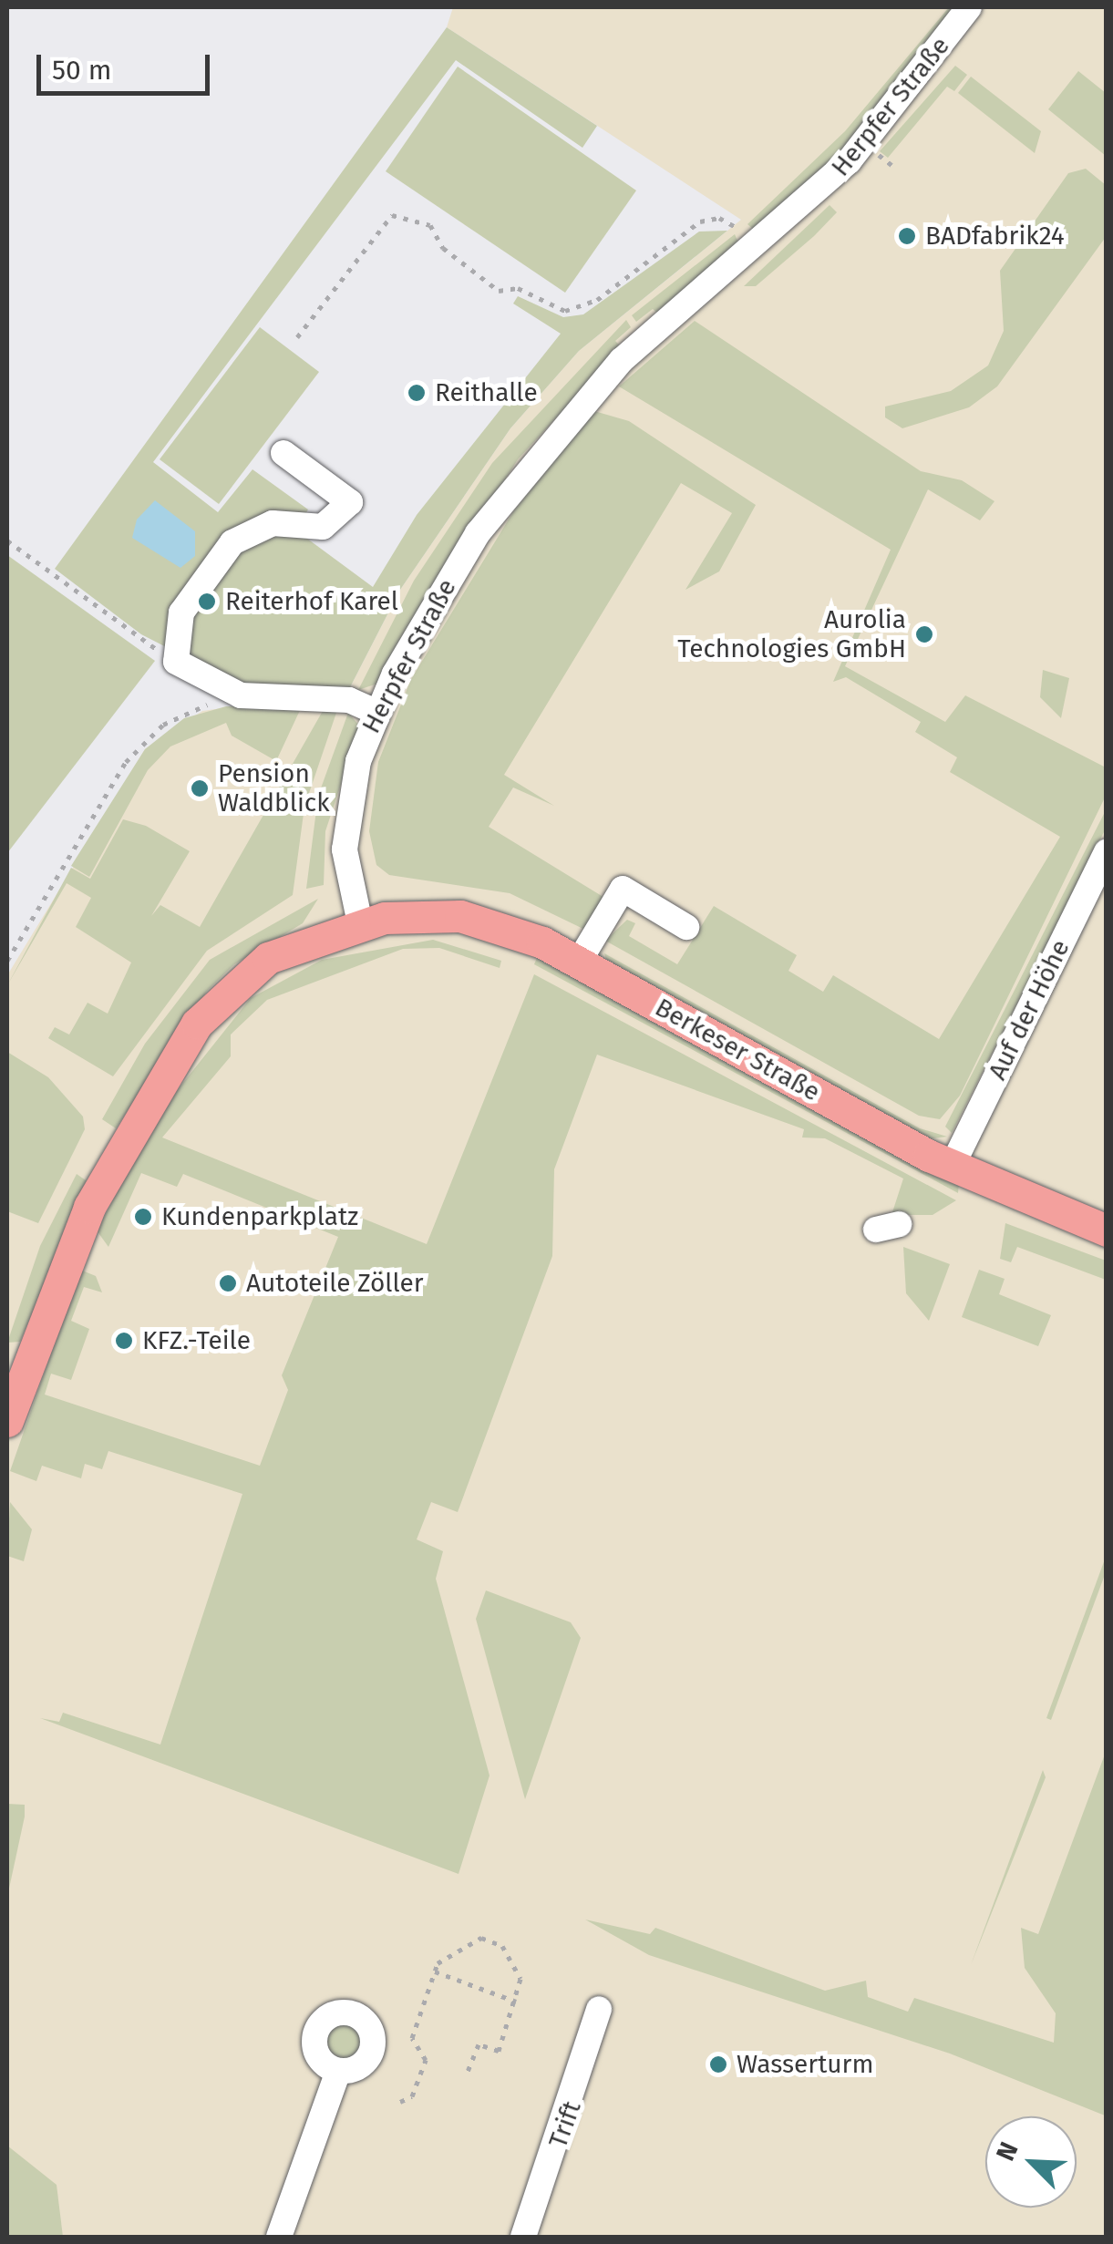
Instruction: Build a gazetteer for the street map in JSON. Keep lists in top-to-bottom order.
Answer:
{
  "streets": {
    "main road": ["Berkeser Straße"],
    "street": ["Herpfer Straße", "Auf der Höhe", "Trift"]
  },
  "crossings": [
    ["Herpfer Straße", "Berkeser Straße"],
    ["Auf der Höhe", "Berkeser Straße"]
  ],
  "places": [
    "BADfabrik24",
    "Reithalle",
    "Reiterhof Karel",
    "Aurolia Technologies GmbH",
    "Pension Waldblick",
    "Kundenparkplatz",
    "Autoteile Zöller",
    "KFZ.-Teile",
    "Wasserturm"
  ],
  "scale_bar": "50 m",
  "north": "top left"
}
